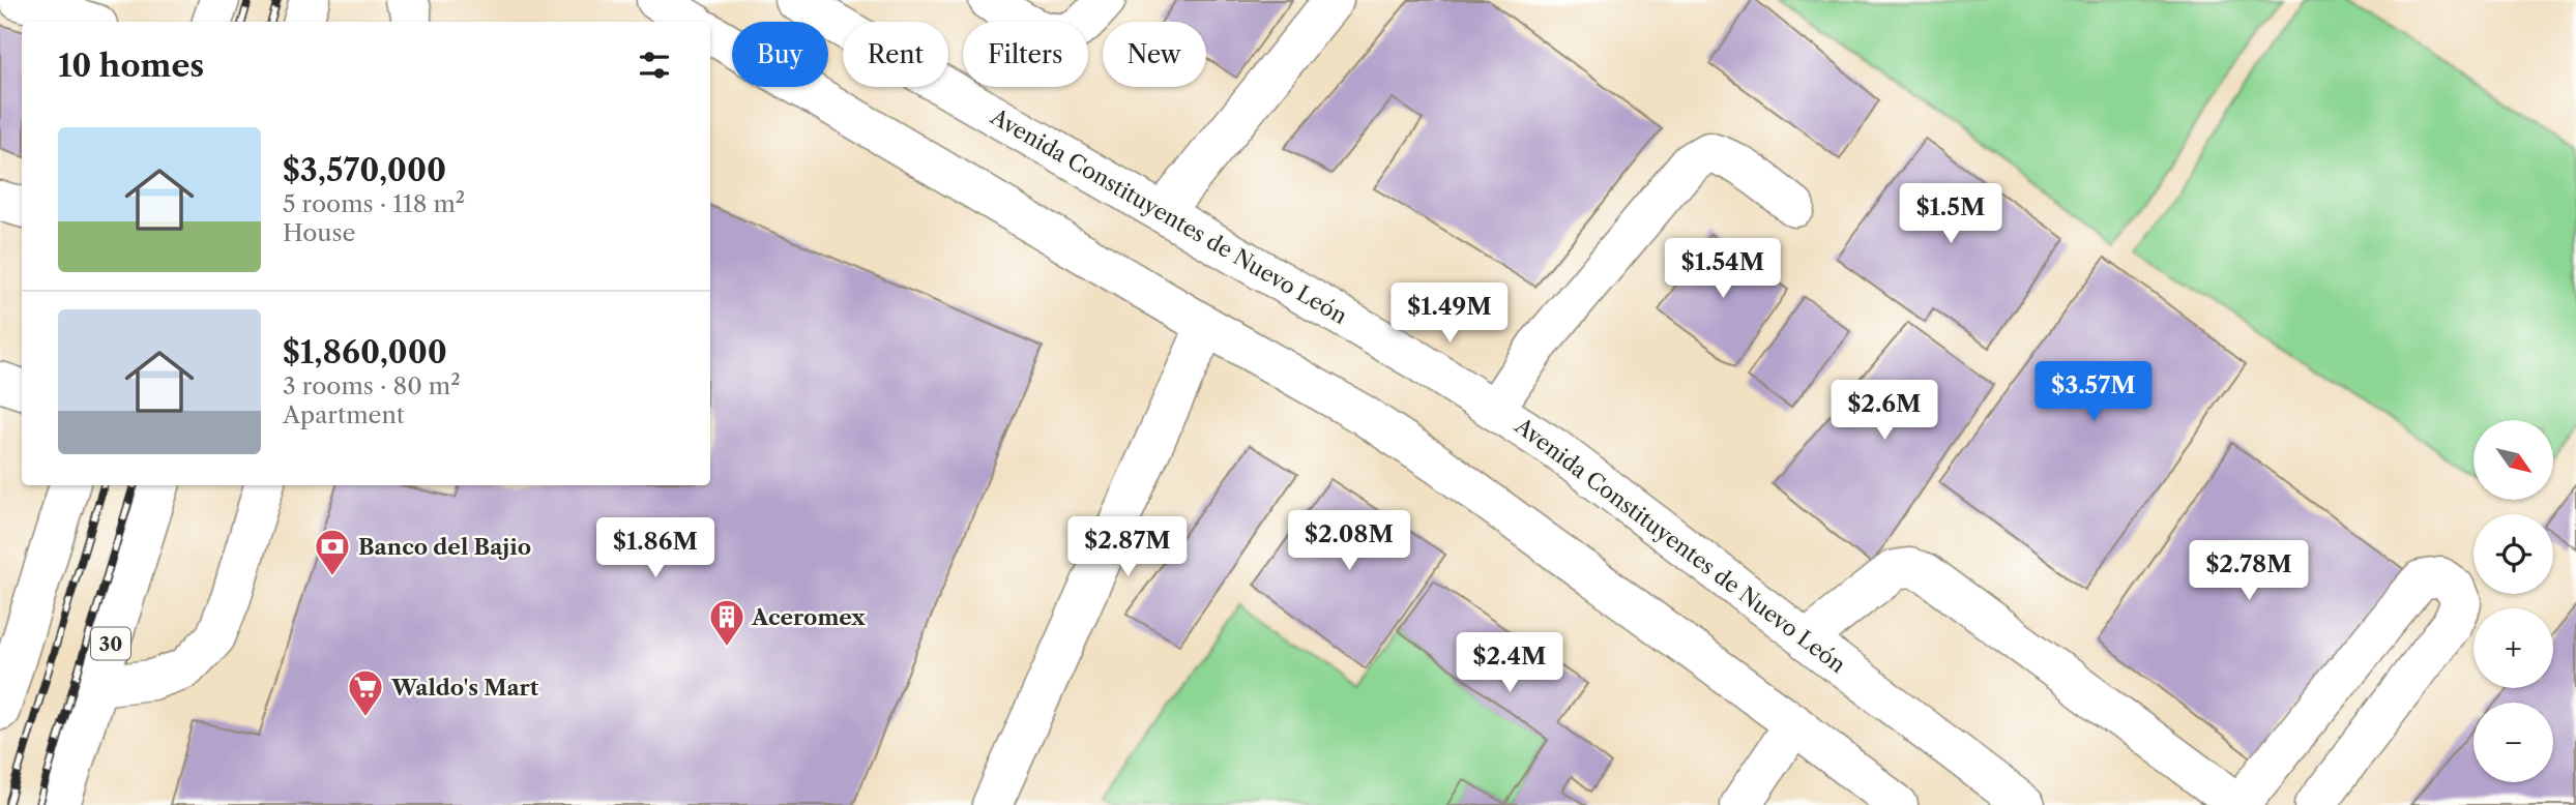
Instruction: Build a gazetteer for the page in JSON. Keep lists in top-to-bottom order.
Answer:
{
  "streets": {
    "main road": ["Avenida Constituyentes de Nuevo León", "30"]
  },
  "places": {
    "bank": ["Banco del Bajio"],
    "building": ["Aceromex"],
    "supermarket": ["Waldo's Mart"]
  },
  "north": "bottom right",
  "page": {
    "chip": [
      "Buy",
      "Rent",
      "Filters",
      "New"
    ],
    "heading": "10 homes",
    "list": [
      {
        "name": "$3,570,000",
        "note": "5 rooms · 118 m² · House"
      },
      {
        "name": "$1,860,000",
        "note": "3 rooms · 80 m² · Apartment"
      }
    ],
    "price": [
      "$1.5M",
      "$1.54M",
      "$1.49M",
      "$3.57M",
      "$2.6M",
      "$2.08M",
      "$2.87M",
      "$1.86M",
      "$2.78M",
      "$2.4M"
    ],
    "map_buttons": ["+", "−"]
  }
}
